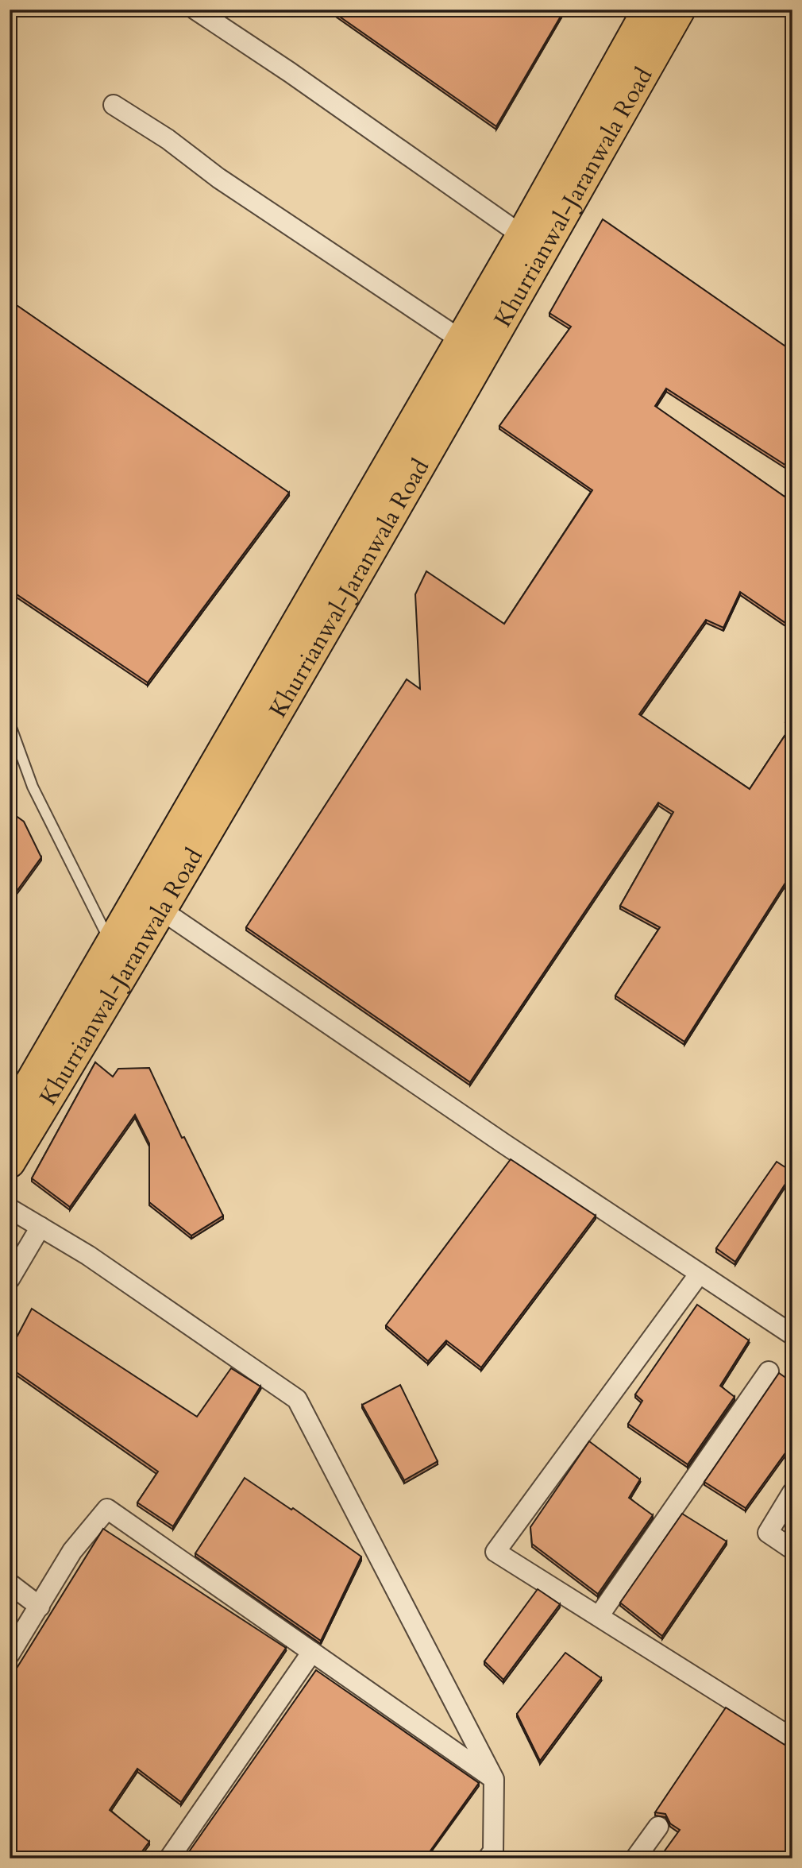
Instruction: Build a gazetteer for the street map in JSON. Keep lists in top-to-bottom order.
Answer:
{
  "streets": {
    "main road": ["Khurrianwal-Jaranwala Road"]
  }
}
